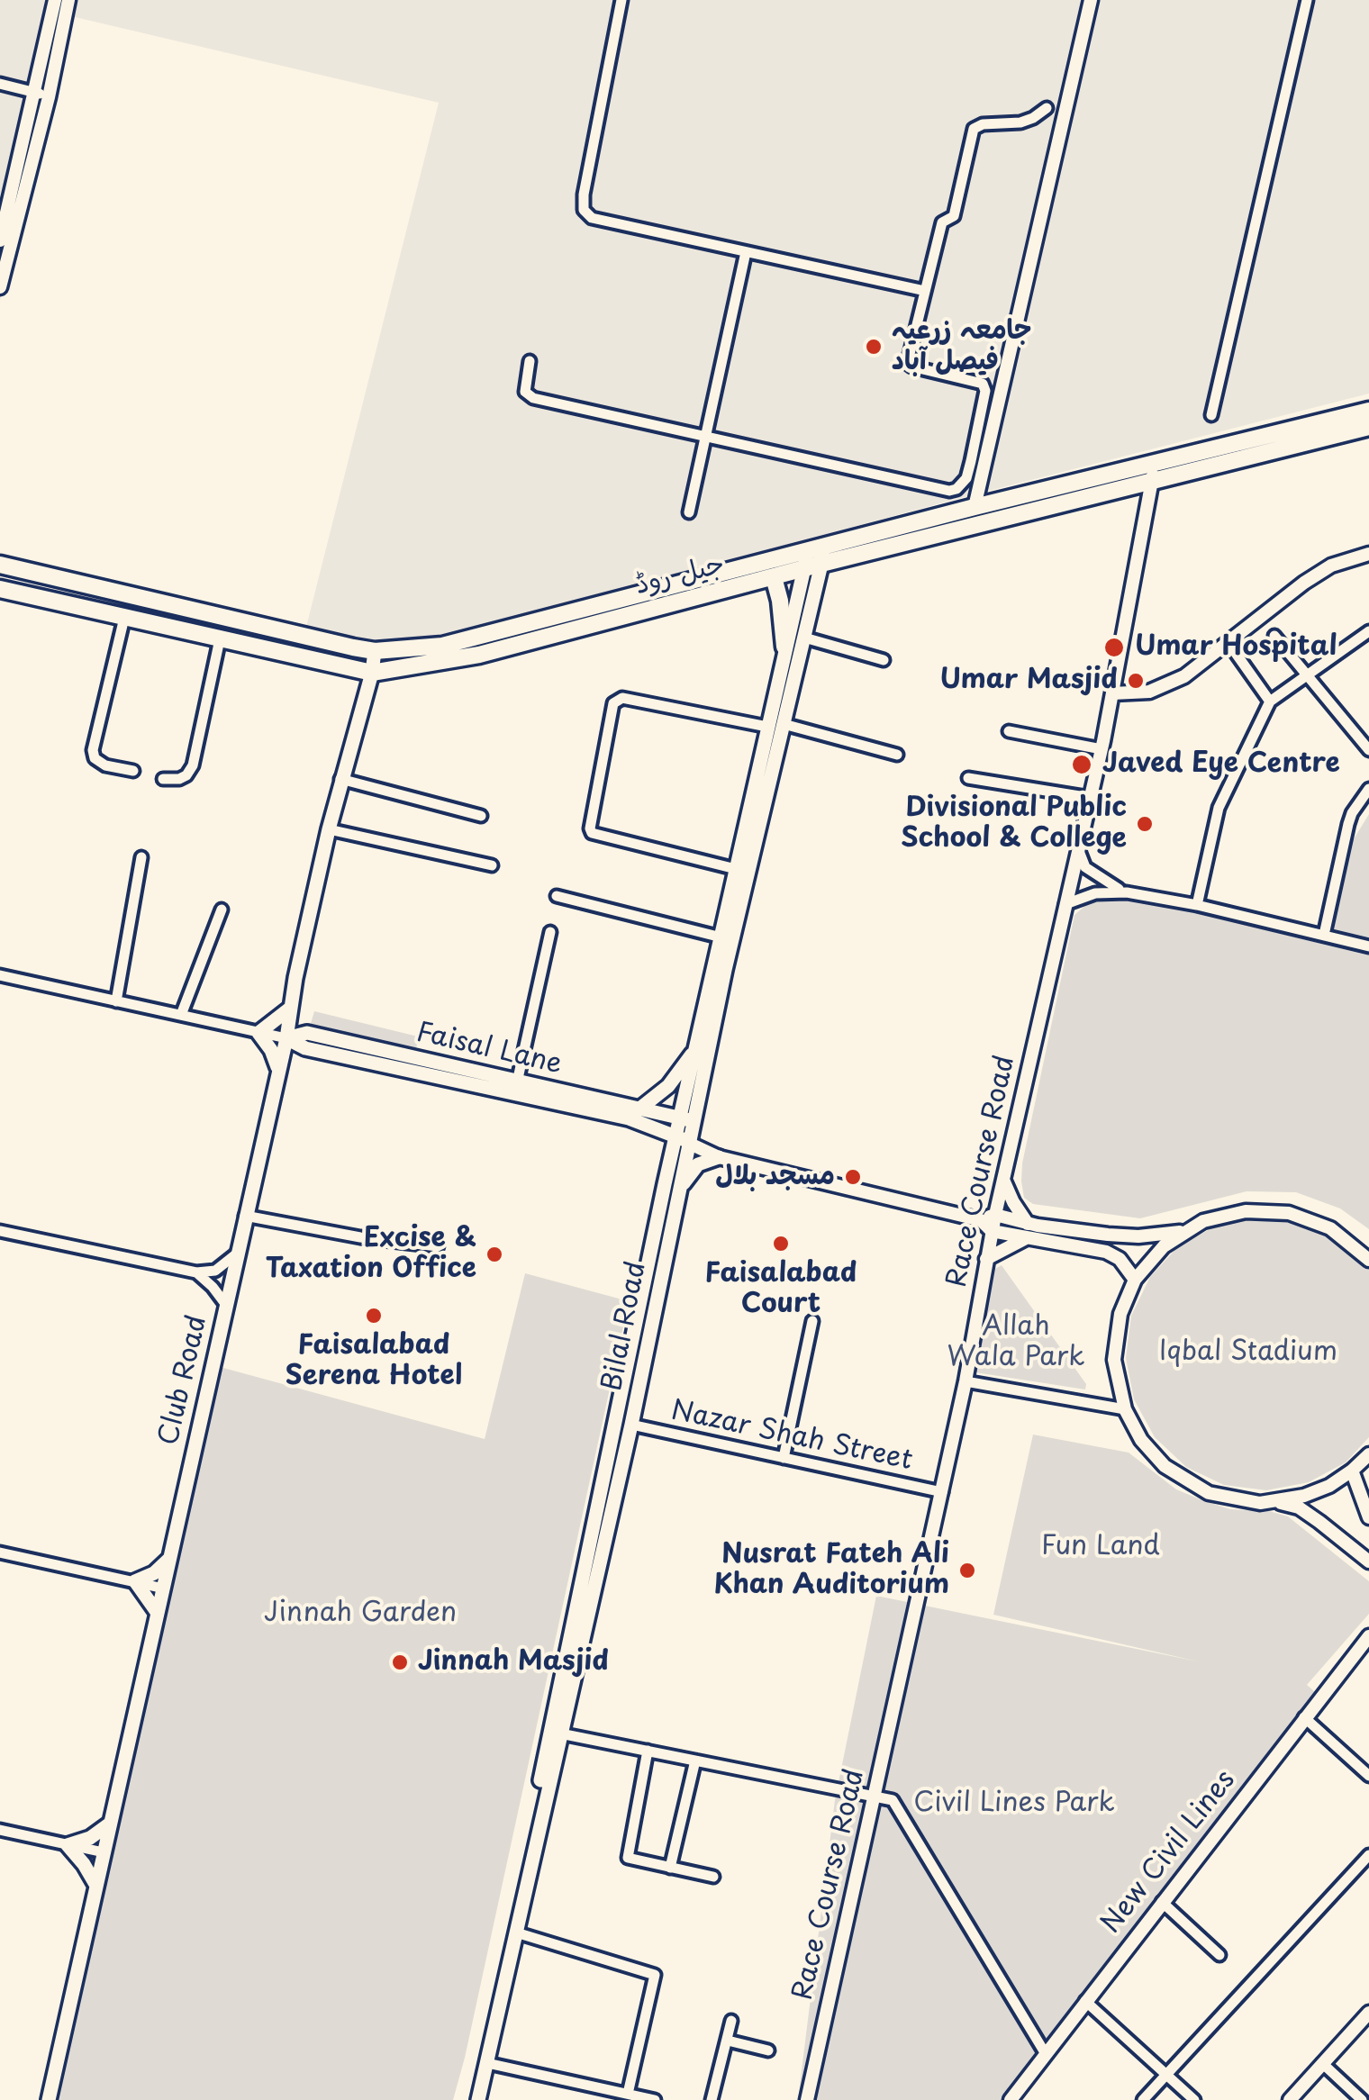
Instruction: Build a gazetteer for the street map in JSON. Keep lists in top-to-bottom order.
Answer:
{
  "streets": {
    "main road": [
      "جیل روڈ",
      "Faisal Lane",
      "Bilal Road",
      "Club Road"
    ],
    "street": ["Race Course Road", "Nazar Shah Street", "New Civil Lines"]
  },
  "crossings": [
    ["جیل روڈ", "Race Course Road"],
    ["جیل روڈ", "Bilal Road"],
    ["جیل روڈ", "Club Road"],
    ["Faisal Lane", "Bilal Road"],
    ["Faisal Lane", "Club Road"],
    ["Race Course Road", "Nazar Shah Street"],
    ["Bilal Road", "Nazar Shah Street"]
  ],
  "parks": [
    "Allah Wala Park",
    "Iqbal Stadium",
    "Fun Land",
    "Jinnah Garden",
    "Civil Lines Park"
  ],
  "places": [
    "جامعہ زرعیہ فیصل آباد",
    "Umar Hospital",
    "Umar Masjid",
    "Javed Eye Centre",
    "Divisional Public School & College",
    "مسجد بلال",
    "Faisalabad Court",
    "Excise & Taxation Office",
    "Faisalabad Serena Hotel",
    "Nusrat Fateh Ali Khan Auditorium",
    "Jinnah Masjid"
  ]
}
